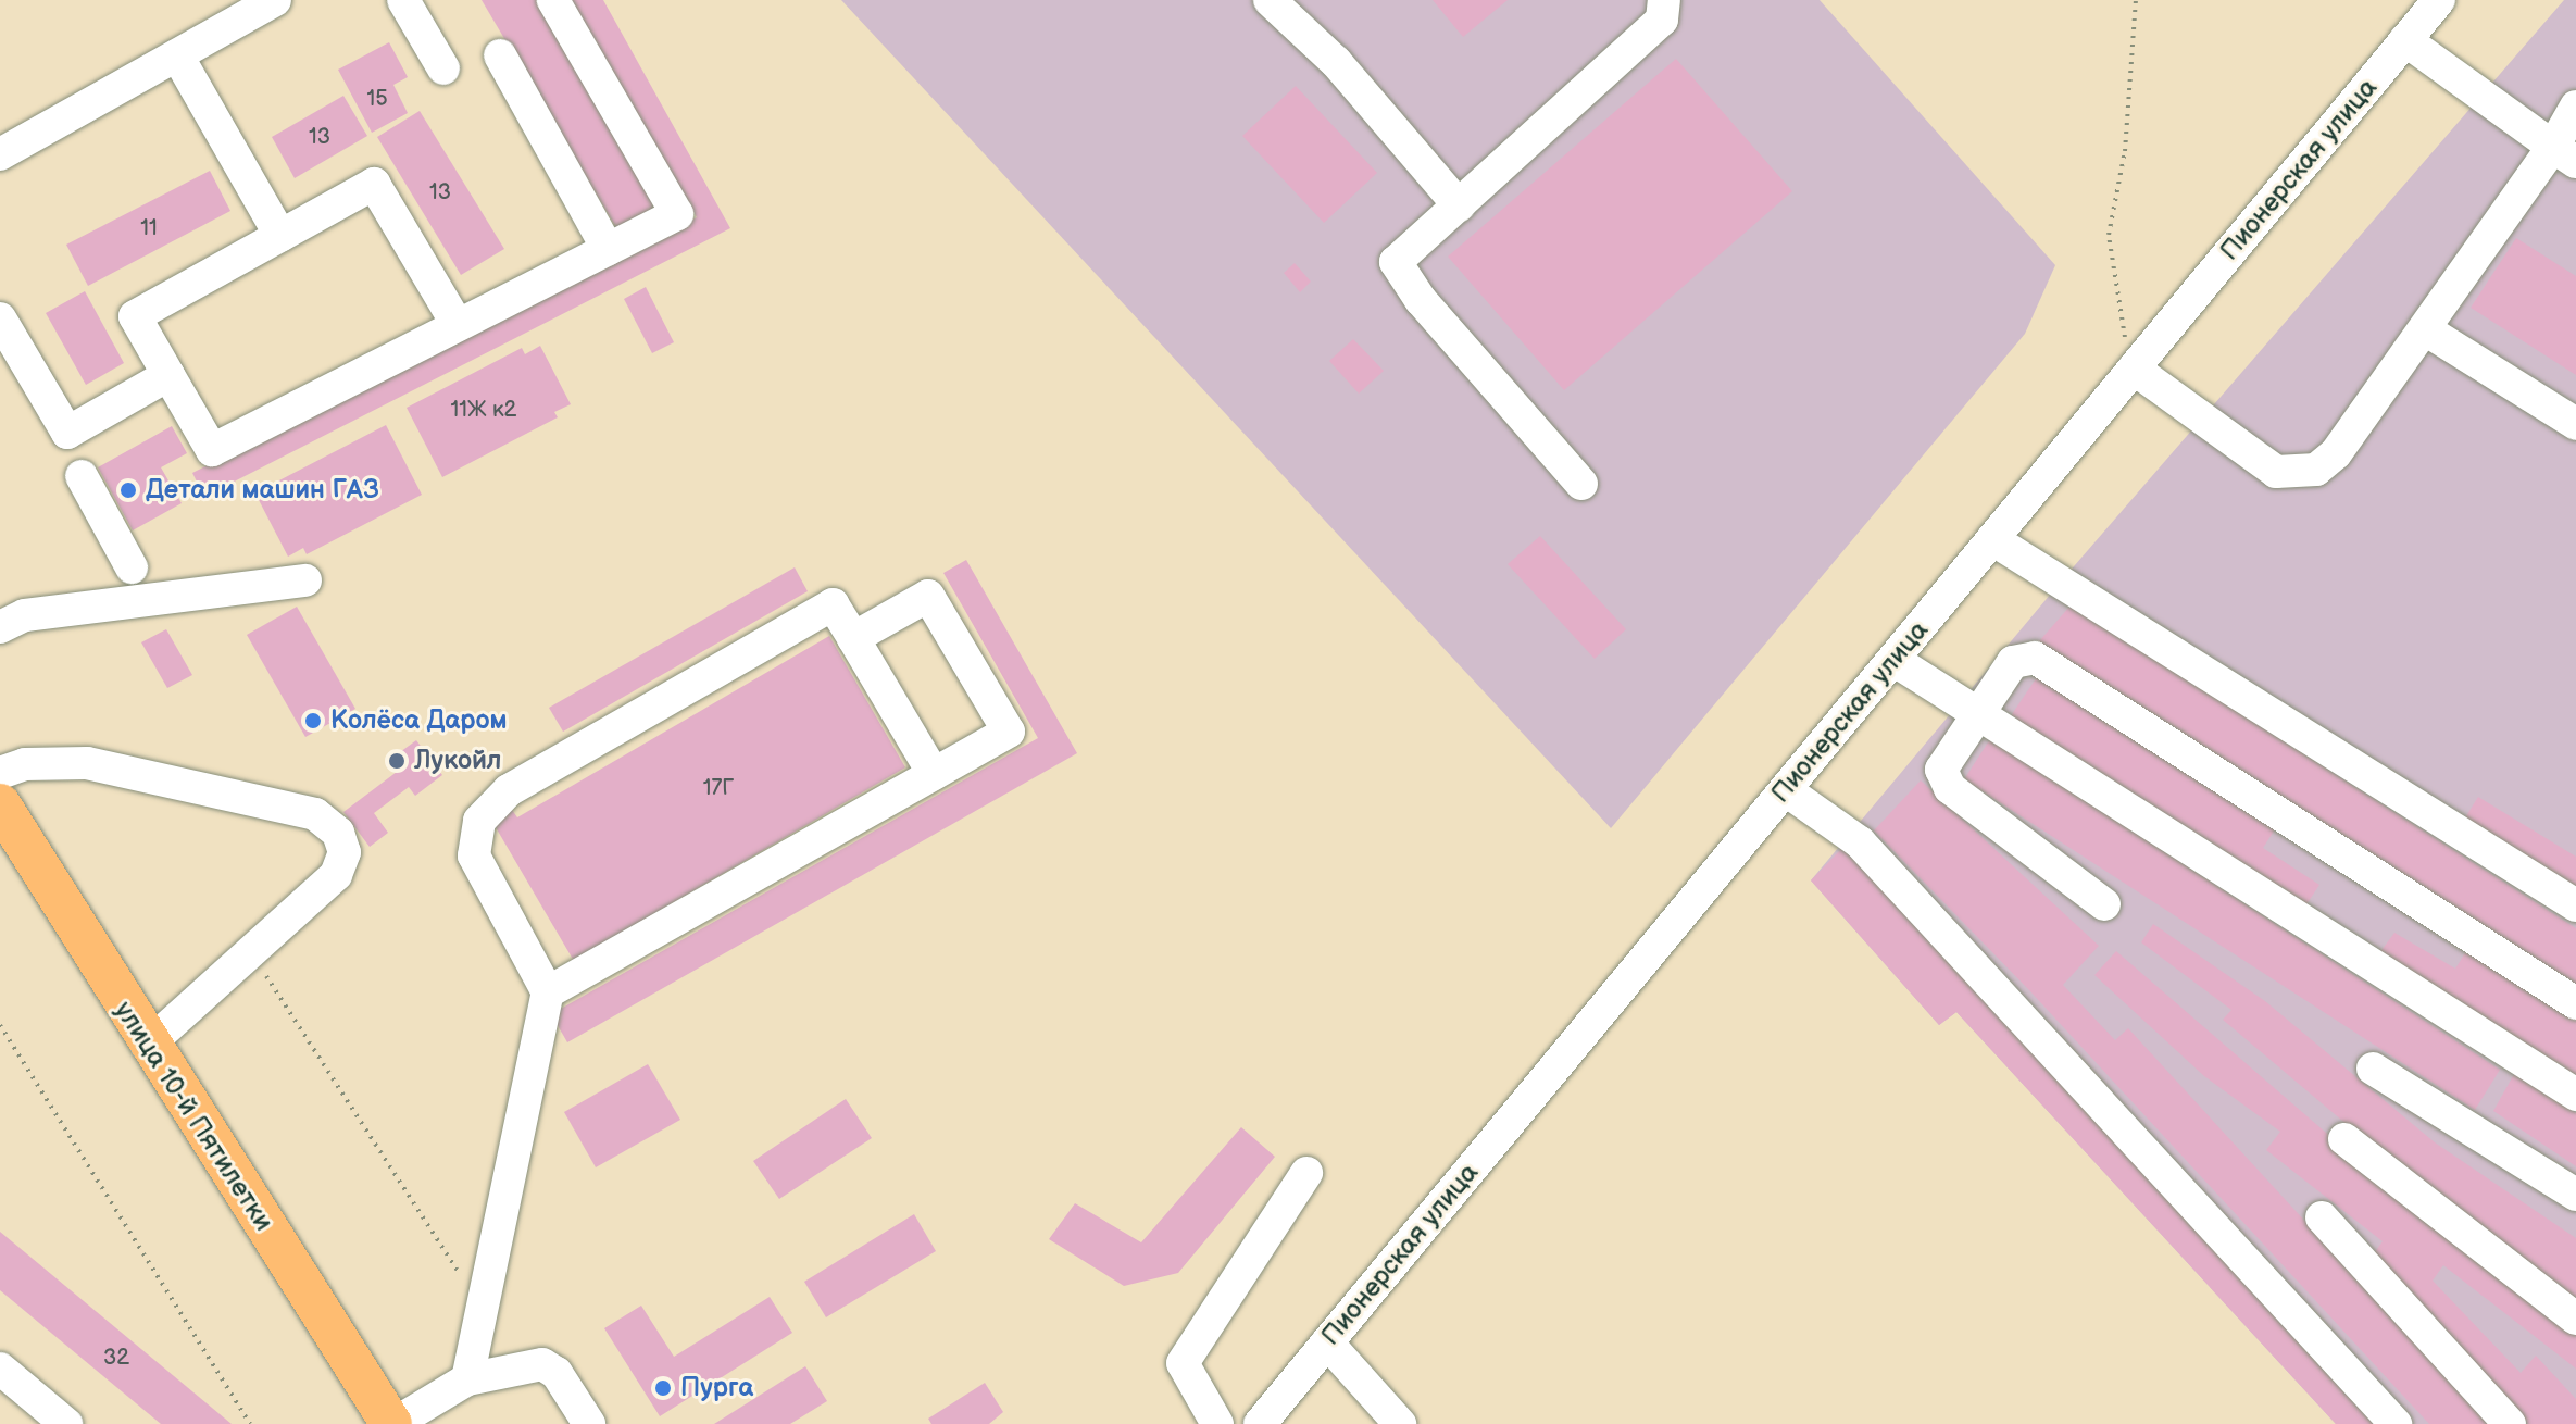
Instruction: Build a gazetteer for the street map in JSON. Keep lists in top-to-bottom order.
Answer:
{
  "streets": {
    "main road": ["улица 10-й Пятилетки"],
    "street": ["Пионерская улица"]
  },
  "places": [
    "Детали машин ГАЗ",
    "Колёса Даром",
    "Лукойл",
    "Пурга"
  ],
  "house_numbers": [
    "15",
    "13",
    "13",
    "11",
    "11Ж к2",
    "17Г",
    "32"
  ]
}
